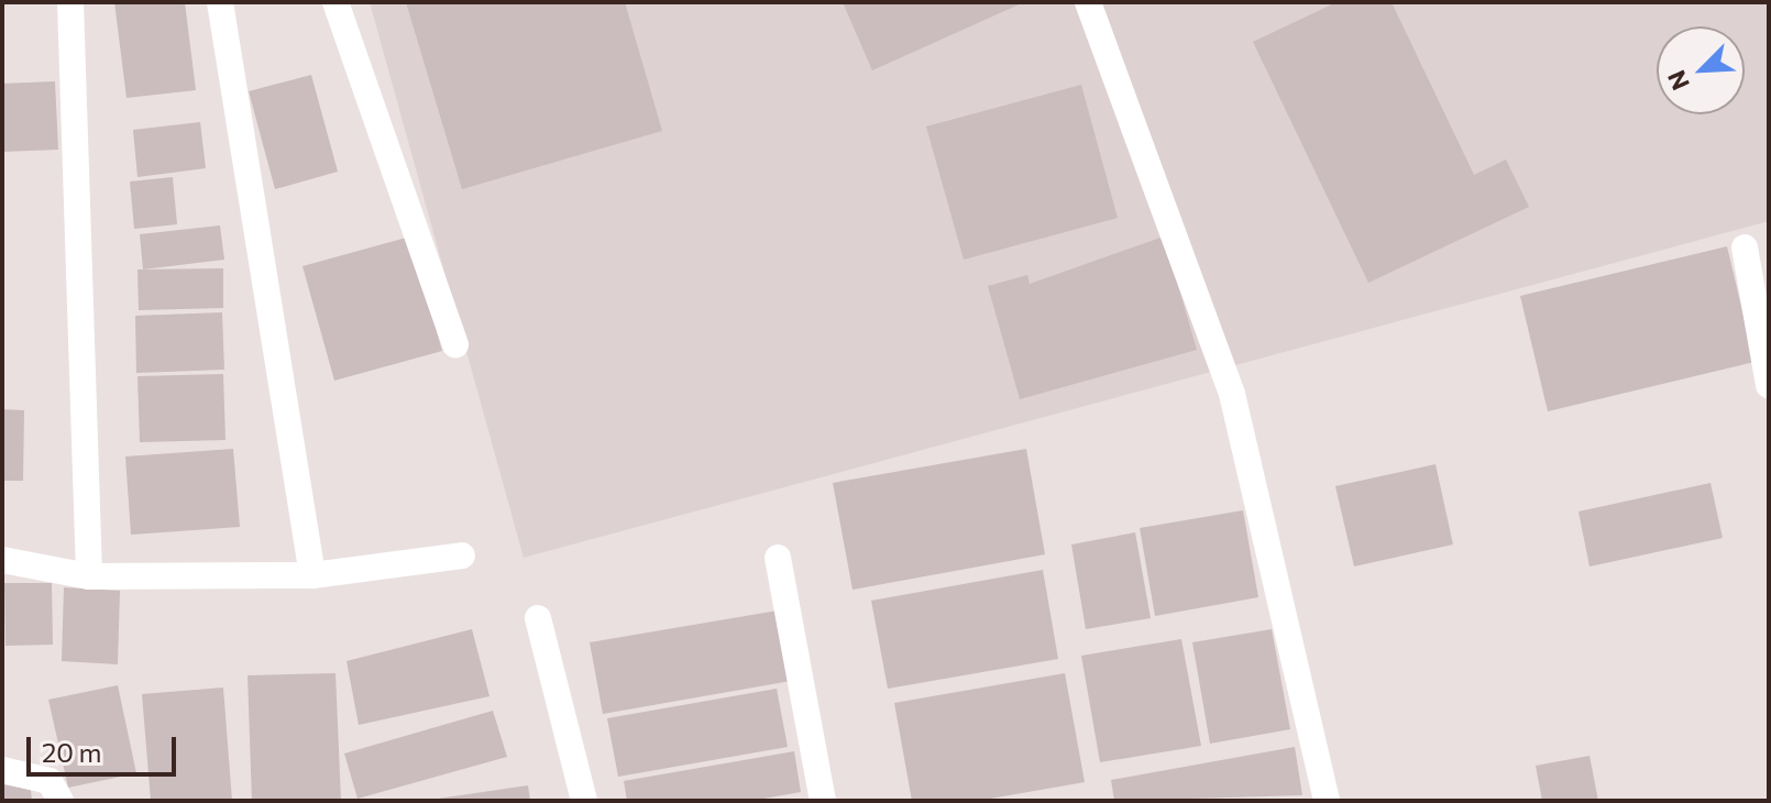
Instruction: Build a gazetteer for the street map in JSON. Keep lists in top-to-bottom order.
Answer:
{
  "scale_bar": "20 m",
  "north": "bottom left"
}
